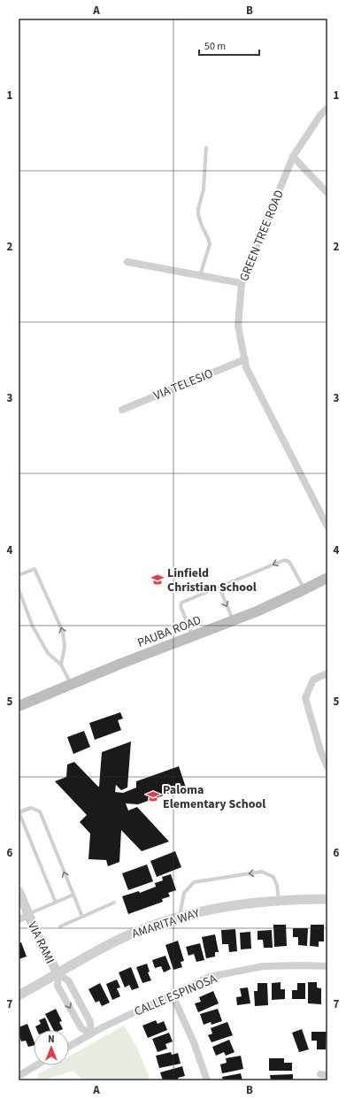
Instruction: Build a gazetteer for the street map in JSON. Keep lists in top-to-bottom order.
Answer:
{
  "streets": {
    "main road": ["PAUBA ROAD"],
    "street": [
      "GREEN TREE ROAD",
      "VIA TELESIO",
      "AMARITA WAY",
      "VIA RAMI",
      "CALLE ESPINOSA"
    ]
  },
  "crossings": [
    ["GREEN TREE ROAD", "VIA TELESIO"],
    ["AMARITA WAY", "VIA RAMI"],
    ["VIA RAMI", "CALLE ESPINOSA"]
  ],
  "places": {
    "school or university": ["Linfield Christian School", "Paloma Elementary School"]
  },
  "scale_bar": "50 m",
  "north": "top",
  "grid": {
    "columns": ["A", "B"],
    "rows": [
      "1",
      "2",
      "3",
      "4",
      "5",
      "6",
      "7"
    ]
  }
}
